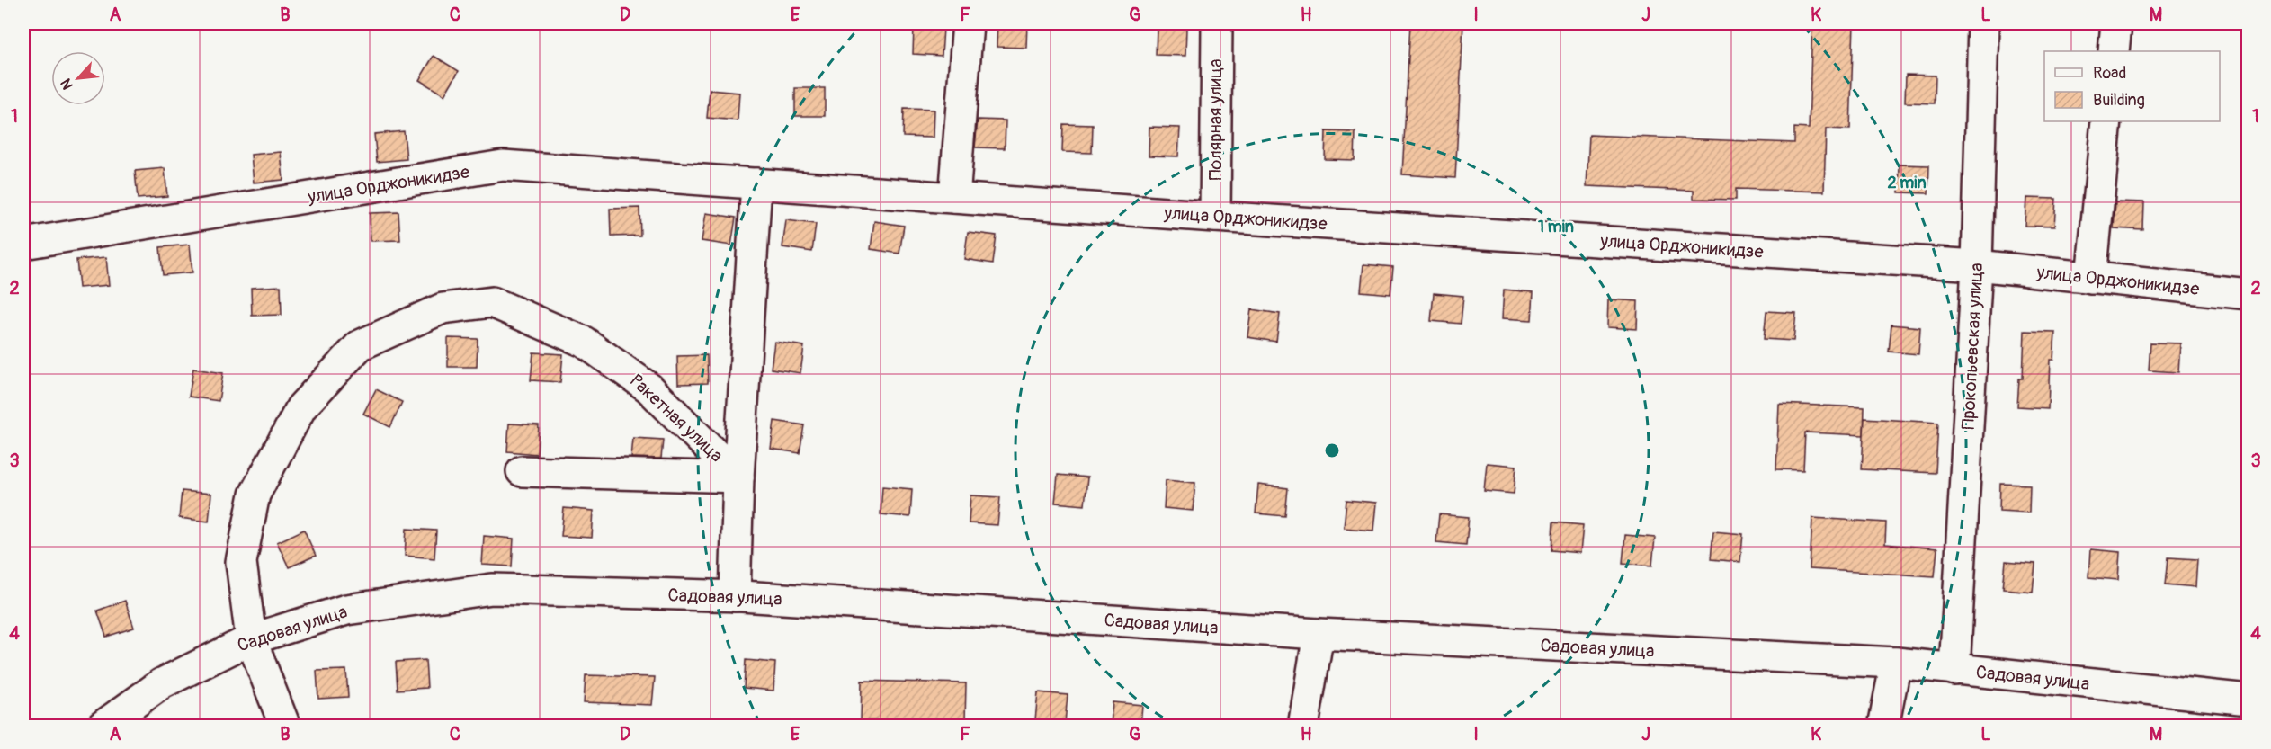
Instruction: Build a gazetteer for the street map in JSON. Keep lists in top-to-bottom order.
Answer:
{
  "streets": {
    "street": [
      "Полярная улица",
      "улица Орджоникидзе",
      "Прокопьевская улица",
      "Ракетная улица",
      "Садовая улица"
    ]
  },
  "crossings": [
    ["Полярная улица", "улица Орджоникидзе"],
    ["улица Орджоникидзе", "Прокопьевская улица"],
    ["Прокопьевская улица", "Садовая улица"],
    ["Ракетная улица", "Садовая улица"]
  ],
  "legend": ["Road", "Building"],
  "north": "bottom left",
  "grid": {
    "columns": [
      "A",
      "B",
      "C",
      "D",
      "E",
      "F",
      "G",
      "H",
      "I",
      "J",
      "K",
      "L",
      "M"
    ],
    "rows": [
      "1",
      "2",
      "3",
      "4"
    ]
  },
  "rings": ["2 min", "1 min"]
}
